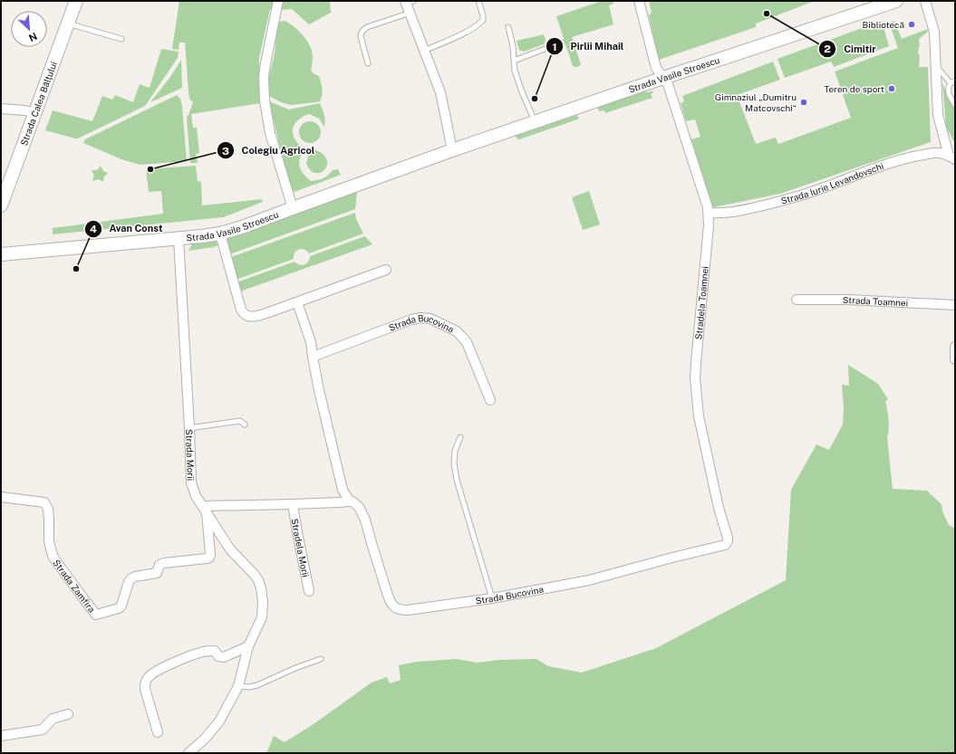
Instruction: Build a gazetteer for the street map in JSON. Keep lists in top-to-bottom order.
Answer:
{
  "streets": {
    "main road": ["Strada Vasile Stroescu", "Strada Calea Bălțului"],
    "street": [
      "Strada Iurie Levandovschi",
      "Strada Toamnei",
      "Stradela Toamnei",
      "Strada Bucovina",
      "Strada Morii",
      "Stradela Morii",
      "Strada Zamfira"
    ]
  },
  "crossings": [
    ["Strada Vasile Stroescu", "Stradela Toamnei"],
    ["Strada Vasile Stroescu", "Strada Morii"],
    ["Strada Iurie Levandovschi", "Stradela Toamnei"],
    ["Stradela Toamnei", "Strada Bucovina"],
    ["Strada Morii", "Strada Zamfira"]
  ],
  "places": [
    "Cimitir",
    "Bibliotecă",
    "Teren de sport",
    "Pirlii Mihail",
    "Gimnaziul „Dumitru Matcovschi“",
    "Colegiu Agricol",
    "Avan Const"
  ],
  "north": "bottom right"
}
